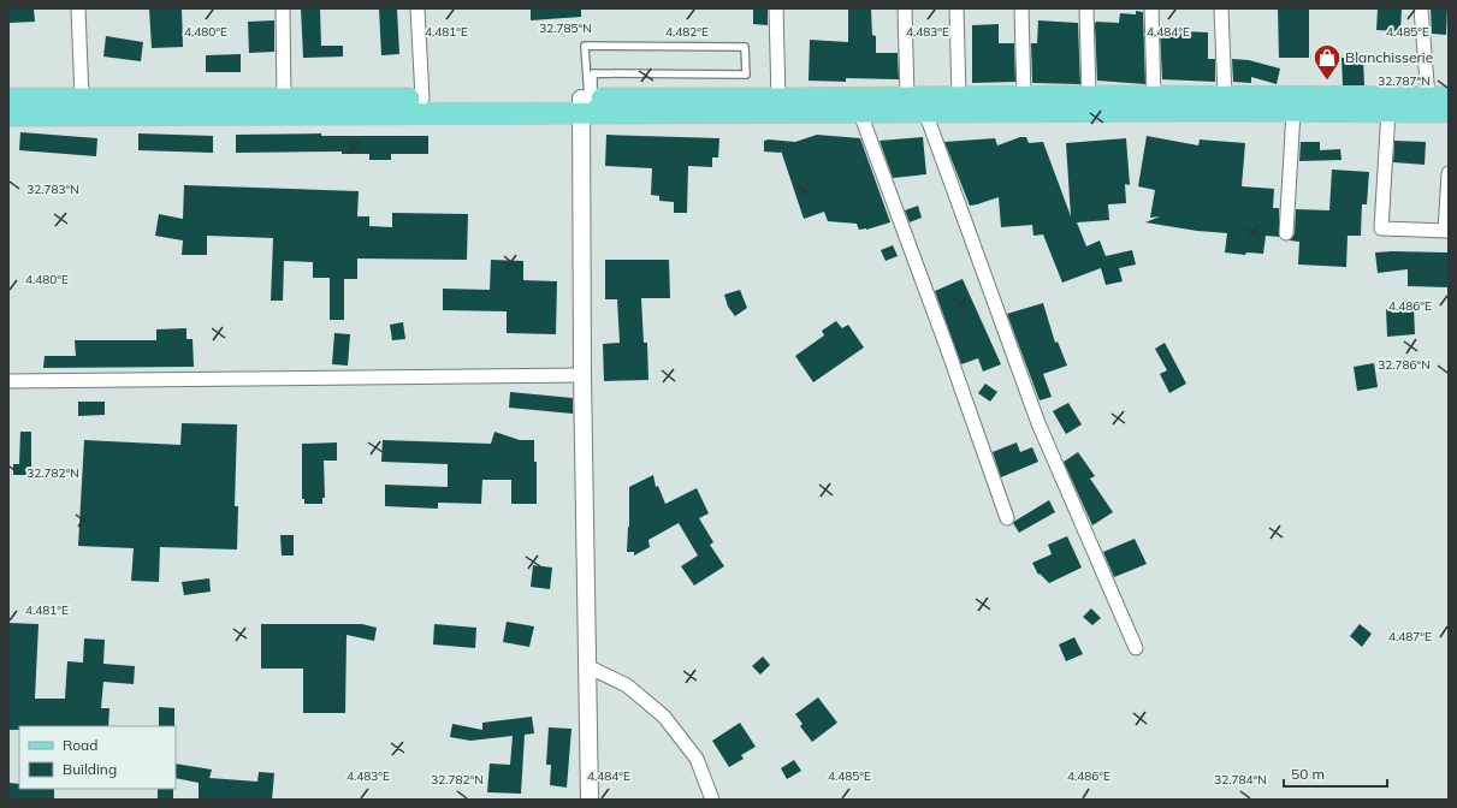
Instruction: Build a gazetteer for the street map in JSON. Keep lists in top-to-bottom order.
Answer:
{
  "places": {
    "shop": ["Blanchisserie"]
  },
  "legend": ["Road", "Building"],
  "scale_bar": "50 m",
  "coordinates": [
    "32.785°N",
    "4.480°E",
    "4.481°E",
    "4.482°E",
    "4.483°E",
    "4.484°E",
    "4.485°E",
    "32.787°N",
    "32.783°N",
    "4.486°E",
    "32.786°N",
    "32.782°N",
    "4.487°E",
    "32.784°N"
  ]
}
